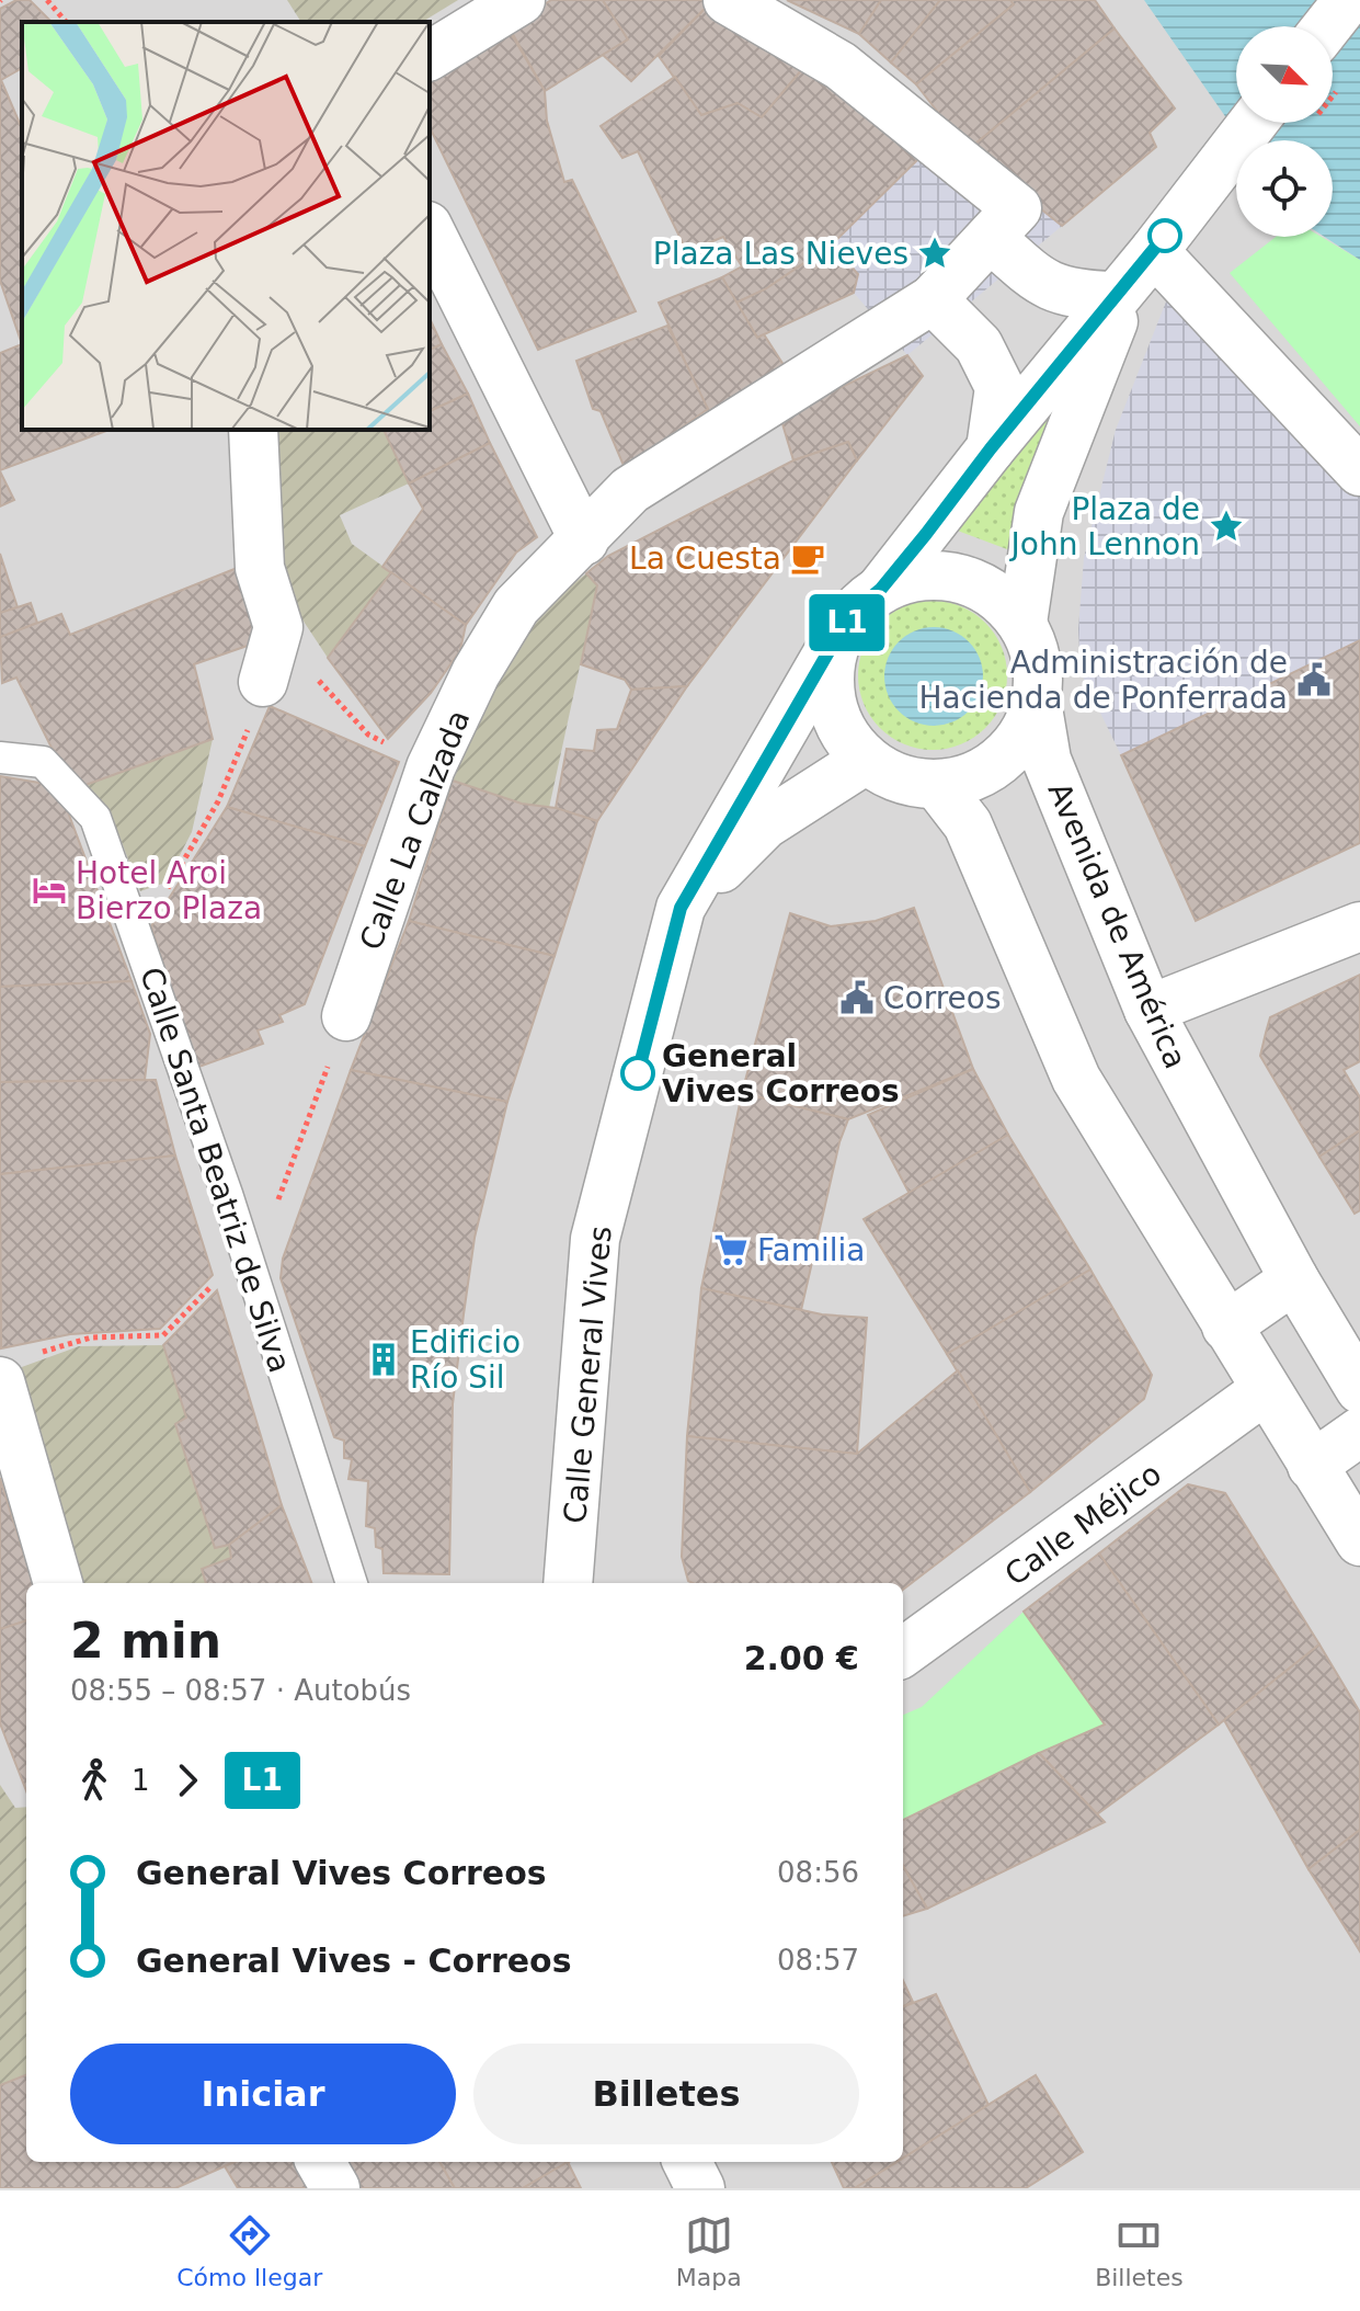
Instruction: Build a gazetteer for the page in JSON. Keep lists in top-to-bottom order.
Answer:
{
  "streets": {
    "street": [
      "Calle La Calzada",
      "Avenida de América",
      "Calle General Vives",
      "Calle Méjico"
    ],
    "lane": ["Calle Santa Beatriz de Silva"]
  },
  "crossings": [
    ["Avenida de América", "Calle General Vives"]
  ],
  "places": {
    "place": ["Plaza Las Nieves", "Plaza de John Lennon"],
    "cafe": ["La Cuesta"],
    "public building": ["Administración de Hacienda de Ponferrada", "Correos"],
    "hotel": ["Hotel Aroi Bierzo Plaza"],
    "other": ["General Vives Correos"],
    "supermarket": ["Familia"],
    "building": ["Edificio Río Sil"]
  },
  "lines": ["bus line L1"],
  "north": "bottom right",
  "page": {
    "on_map": "L1",
    "heading": ["2 min", "08:55 – 08:57 · Autobús", "2.00 €"],
    "legs": ["1", "L1"],
    "list": [
      {
        "name": "General Vives Correos",
        "value": "08:56"
      },
      {
        "name": "General Vives - Correos",
        "value": "08:57"
      }
    ],
    "buttons": ["Iniciar", "Billetes"],
    "tabs": ["Cómo llegar", "Mapa", "Billetes"]
  }
}
